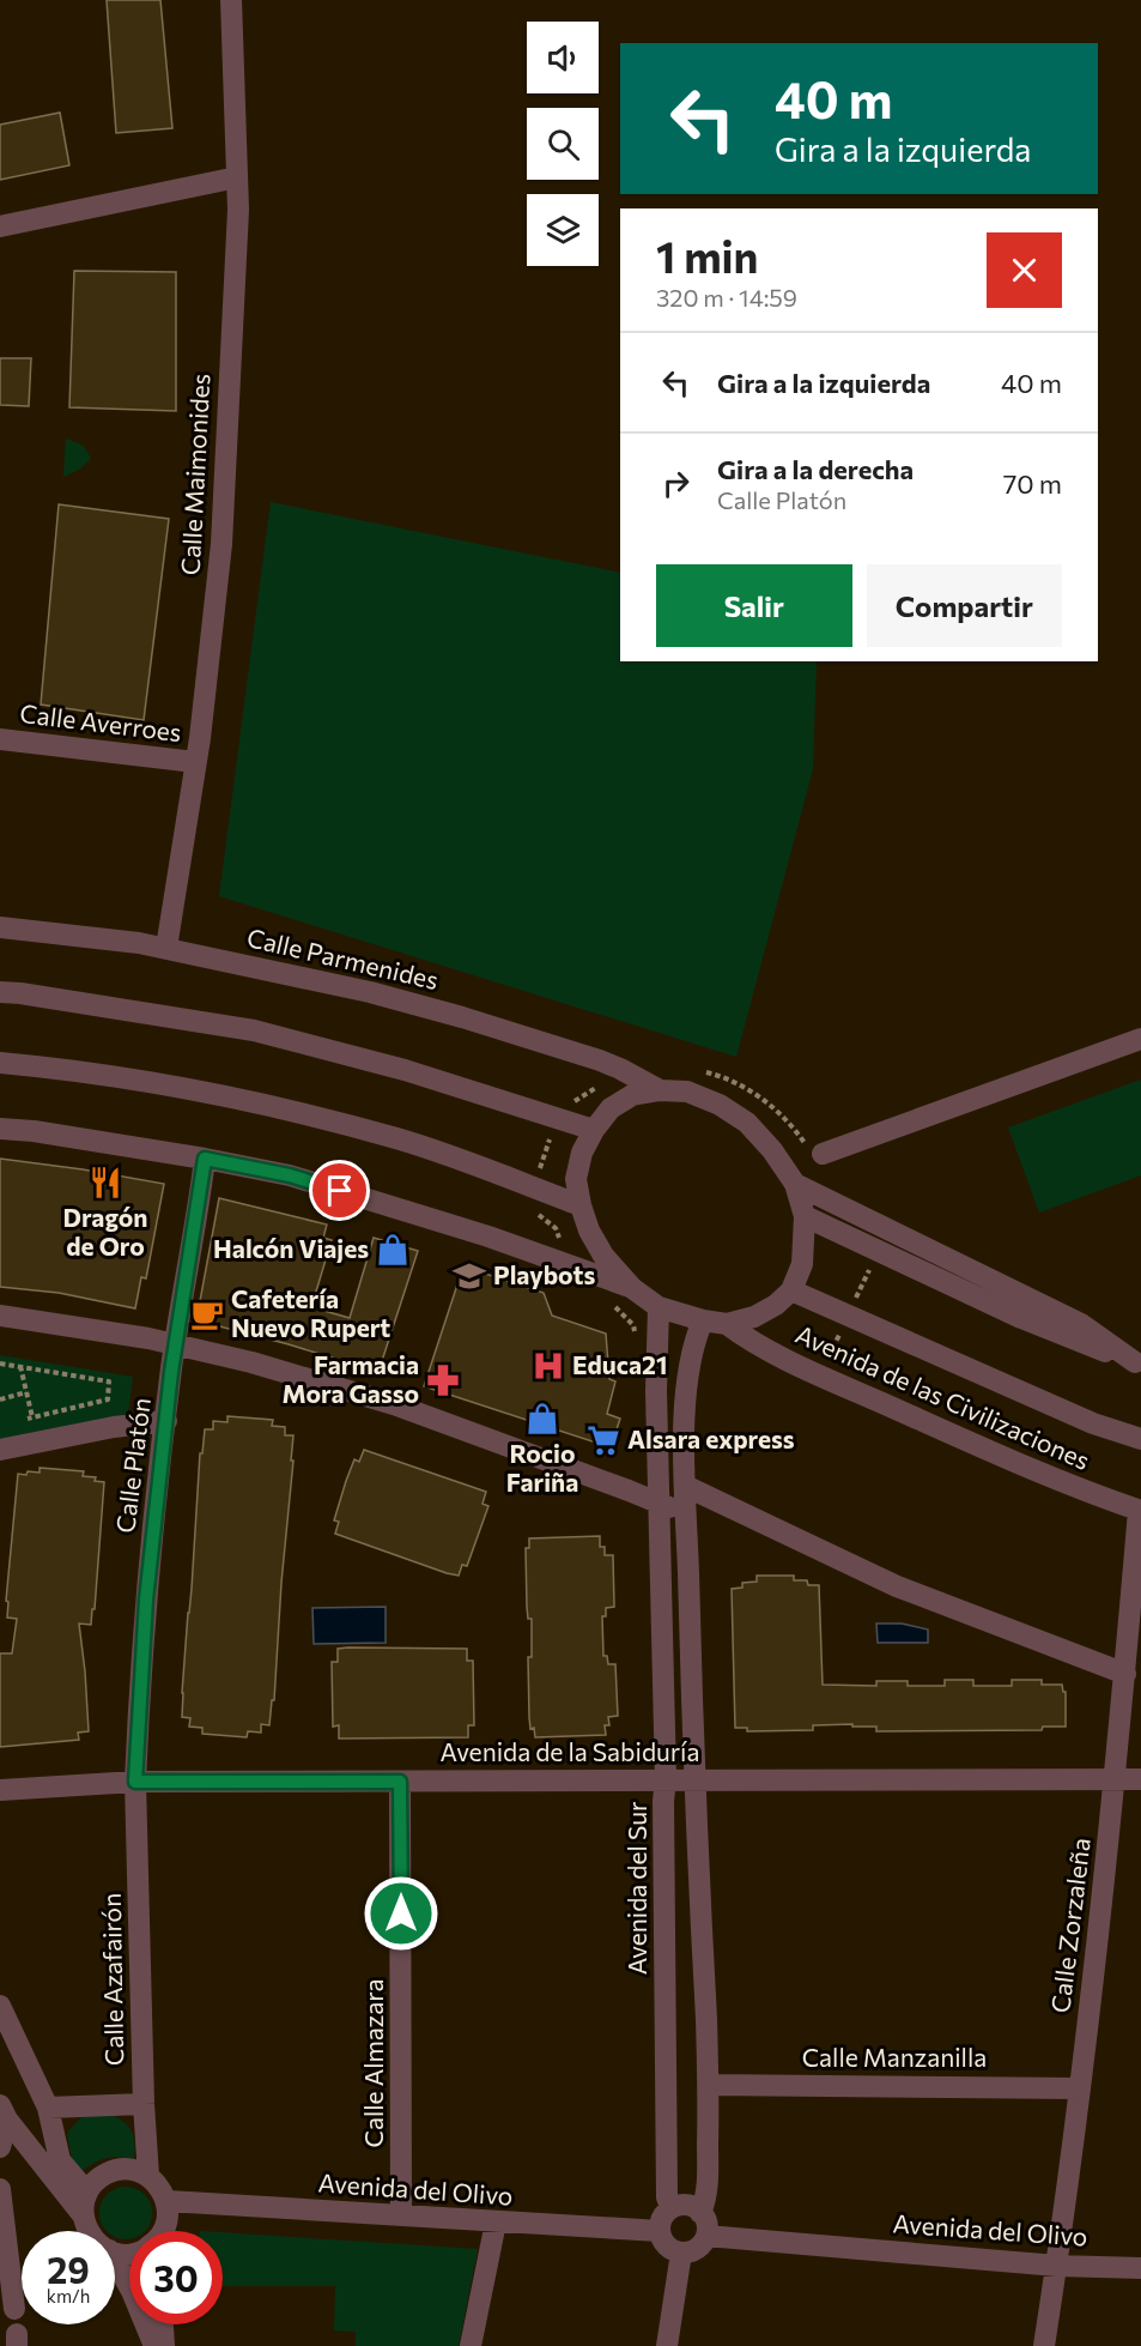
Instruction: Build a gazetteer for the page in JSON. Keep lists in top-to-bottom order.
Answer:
{
  "streets": {
    "street": [
      "Calle Maimonides",
      "Calle Averroes",
      "Calle Parmenides",
      "Avenida de las Civilizaciones",
      "Calle Platón",
      "Avenida de la Sabiduría",
      "Avenida del Sur",
      "Calle Zorzaleña",
      "Calle Azafairón",
      "Calle Manzanilla",
      "Calle Almazara",
      "Avenida del Olivo"
    ]
  },
  "crossings": [
    ["Calle Maimonides", "Calle Averroes"],
    ["Calle Maimonides", "Calle Parmenides"],
    ["Calle Parmenides", "Avenida de las Civilizaciones"],
    ["Calle Parmenides", "Avenida del Sur"],
    ["Avenida de las Civilizaciones", "Avenida del Sur"],
    ["Avenida de las Civilizaciones", "Calle Zorzaleña"],
    ["Calle Platón", "Avenida de la Sabiduría"],
    ["Calle Platón", "Calle Azafairón"],
    ["Avenida de la Sabiduría", "Avenida del Sur"],
    ["Avenida de la Sabiduría", "Calle Zorzaleña"],
    ["Avenida de la Sabiduría", "Calle Azafairón"],
    ["Avenida de la Sabiduría", "Calle Almazara"],
    ["Avenida del Sur", "Avenida del Olivo"],
    ["Calle Zorzaleña", "Calle Manzanilla"],
    ["Calle Zorzaleña", "Avenida del Olivo"],
    ["Calle Almazara", "Avenida del Olivo"]
  ],
  "places": {
    "restaurant": ["Dragón de Oro"],
    "shop": ["Halcón Viajes", "Rocio Fariña"],
    "school or university": ["Playbots"],
    "cafe": ["Cafetería Nuevo Rupert"],
    "hospital": ["Educa21"],
    "pharmacy": ["Farmacia Mora Gasso"],
    "supermarket": ["Alsara express"]
  },
  "page": {
    "turn": ["40 m", "Gira a la izquierda"],
    "heading": ["1 min", "320 m · 14:59"],
    "list": [
      {
        "name": "Gira a la izquierda",
        "value": "40 m"
      },
      {
        "name": "Gira a la derecha",
        "note": "Calle Platón",
        "value": "70 m"
      }
    ],
    "buttons": ["Salir", "Compartir"],
    "speed": "29 km/h",
    "limit": "30"
  }
}
